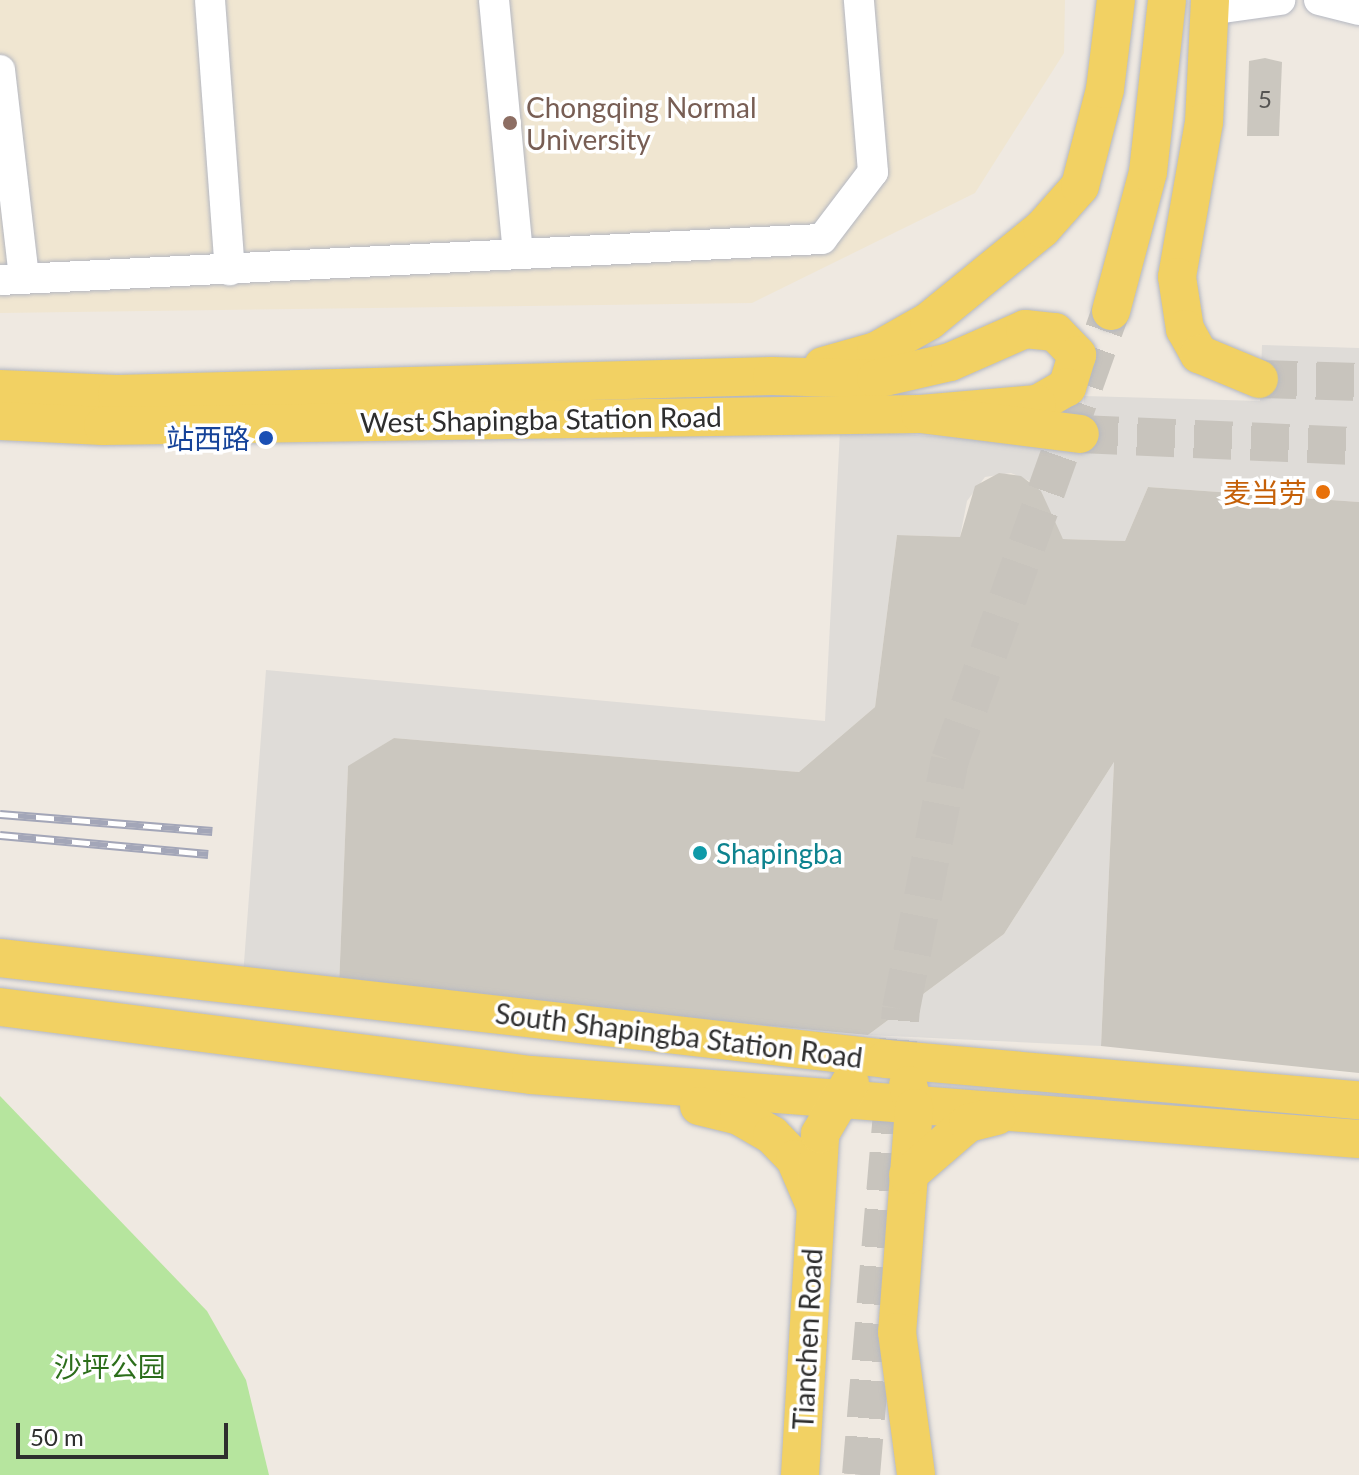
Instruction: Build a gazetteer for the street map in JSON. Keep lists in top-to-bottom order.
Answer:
{
  "streets": {
    "main road": ["West Shapingba Station Road", "South Shapingba Station Road", "Tianchen Road"]
  },
  "crossings": [
    ["South Shapingba Station Road", "Tianchen Road"]
  ],
  "parks": ["沙坪公园"],
  "places": [
    "Chongqing Normal University",
    "站西路",
    "麦当劳",
    "Shapingba"
  ],
  "house_numbers": ["5"],
  "scale_bar": "50 m"
}
